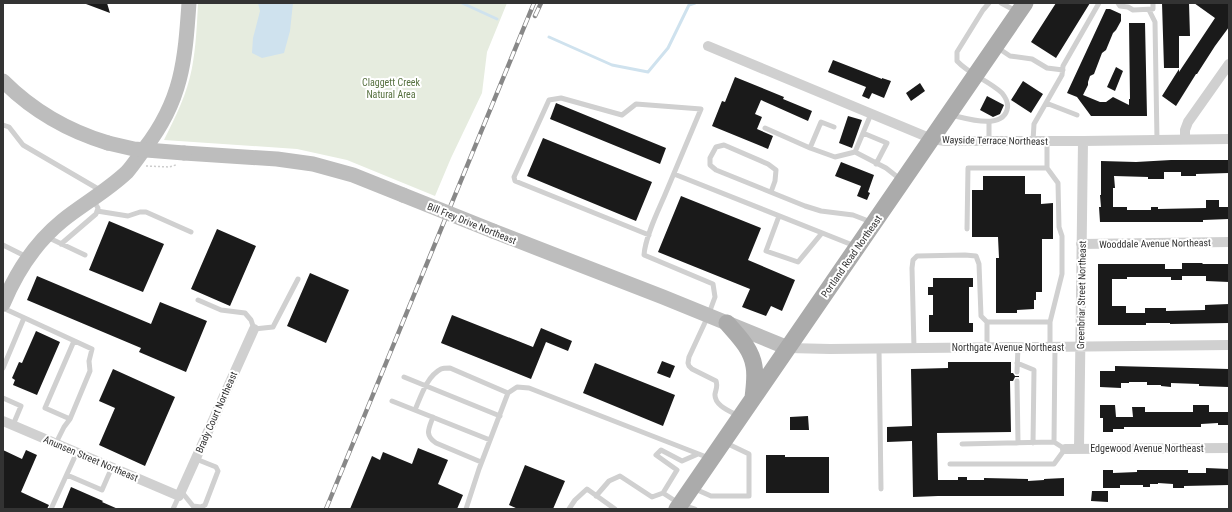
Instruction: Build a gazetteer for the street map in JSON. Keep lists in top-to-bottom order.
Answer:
{
  "streets": {
    "main road": ["Portland Road Northeast"],
    "street": [
      "Wayside Terrace Northeast",
      "Bill Frey Drive Northeast",
      "Wooddale Avenue Northeast",
      "Greenbriar Street Northeast",
      "Northgate Avenue Northeast",
      "Brady Court Northeast",
      "Edgewood Avenue Northeast",
      "Anunsen Street Northeast"
    ]
  },
  "crossings": [
    ["Wayside Terrace Northeast", "Portland Road Northeast"],
    ["Wayside Terrace Northeast", "Greenbriar Street Northeast"],
    ["Bill Frey Drive Northeast", "Portland Road Northeast"],
    ["Bill Frey Drive Northeast", "Northgate Avenue Northeast"],
    ["Wooddale Avenue Northeast", "Greenbriar Street Northeast"],
    ["Portland Road Northeast", "Northgate Avenue Northeast"],
    ["Greenbriar Street Northeast", "Northgate Avenue Northeast"],
    ["Greenbriar Street Northeast", "Edgewood Avenue Northeast"],
    ["Brady Court Northeast", "Anunsen Street Northeast"]
  ],
  "parks": ["Claggett Creek Natural Area"]
}
